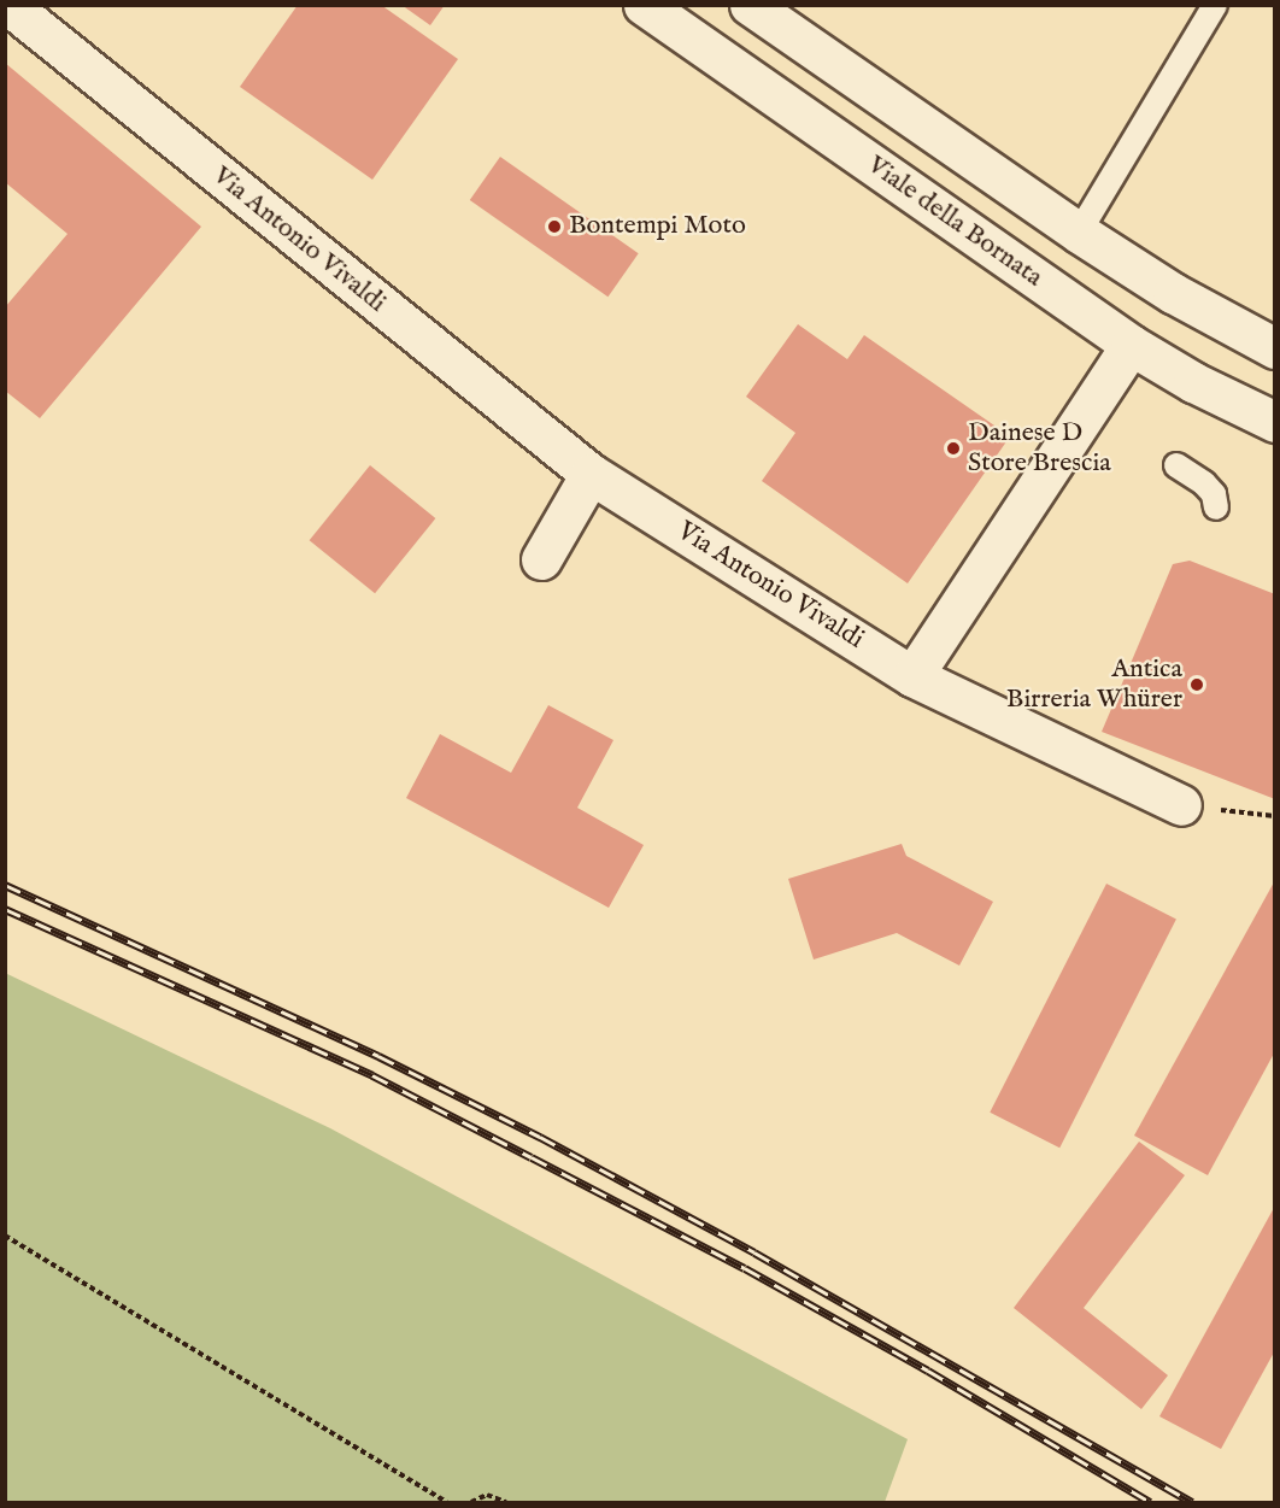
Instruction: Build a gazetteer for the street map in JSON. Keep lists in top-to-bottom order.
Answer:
{
  "streets": {
    "street": ["Viale della Bornata", "Via Antonio Vivaldi"]
  },
  "places": ["Bontempi Moto", "Dainese D Store Brescia", "Antica Birreria Whürer"]
}
